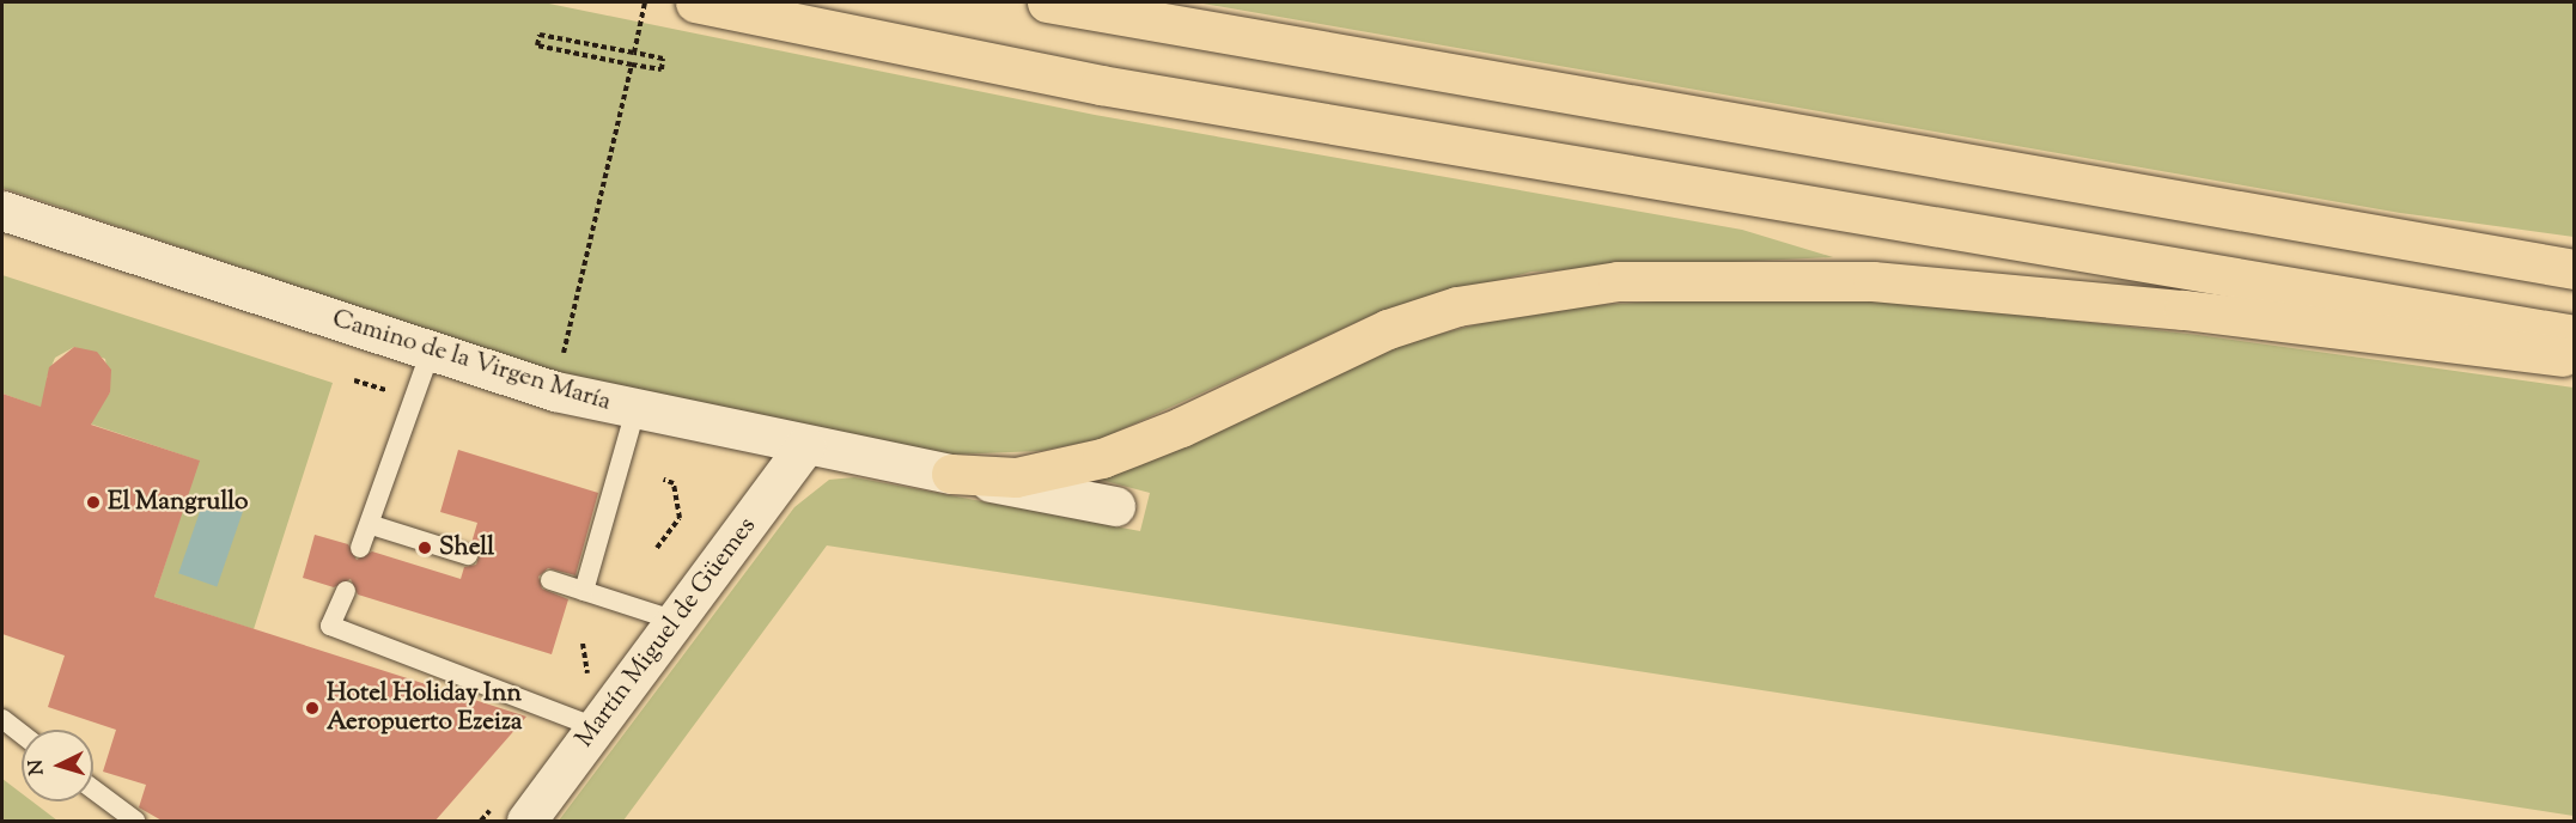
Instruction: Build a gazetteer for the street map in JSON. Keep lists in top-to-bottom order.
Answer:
{
  "streets": {
    "street": ["Camino de la Virgen María", "Martín Miguel de Güemes"]
  },
  "crossings": [
    ["Camino de la Virgen María", "Martín Miguel de Güemes"]
  ],
  "places": ["El Mangrullo", "Shell", "Hotel Holiday Inn Aeropuerto Ezeiza"],
  "north": "left"
}
